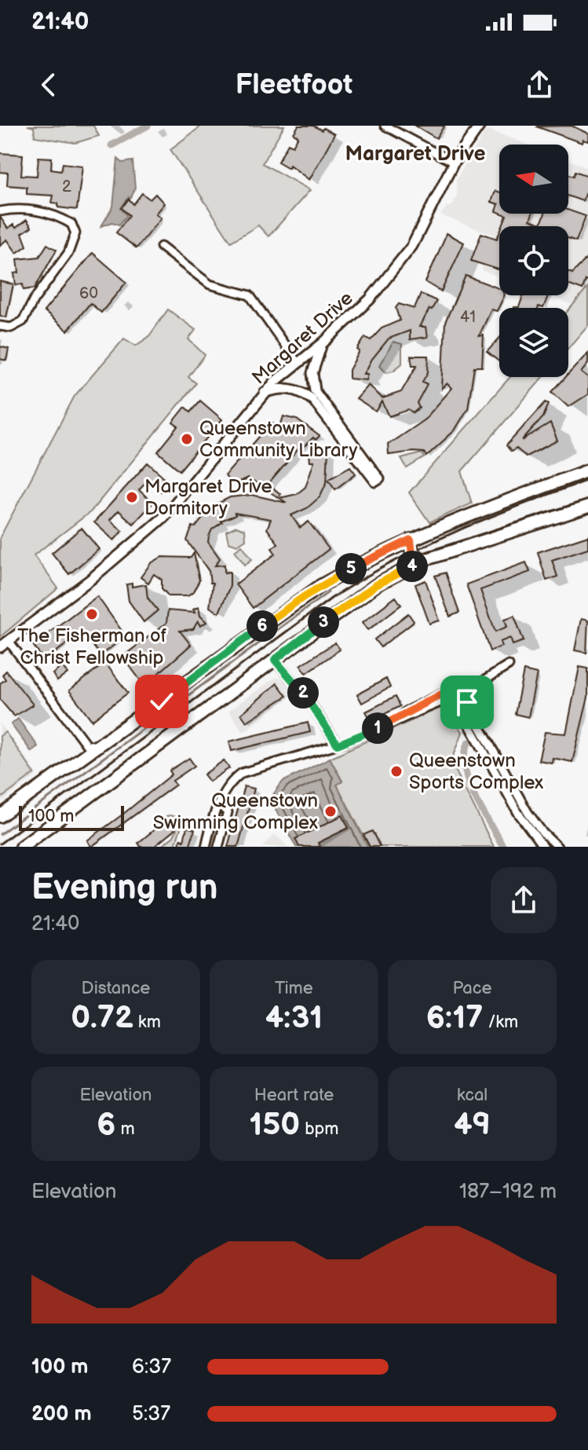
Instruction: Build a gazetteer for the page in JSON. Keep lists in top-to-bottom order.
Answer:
{
  "streets": {
    "street": ["Margaret Drive"]
  },
  "districts": ["Margaret Drive"],
  "places": [
    "Queenstown Community Library",
    "Margaret Drive Dormitory",
    "The Fisherman of Christ Fellowship",
    "Queenstown Sports Complex",
    "Queenstown Swimming Complex"
  ],
  "house_numbers": ["2", "60", "41"],
  "scale_bar": "100 m",
  "north": "left",
  "page": {
    "status": "21:40",
    "header": "Fleetfoot",
    "pins": [
      "4",
      "5",
      "3",
      "6",
      "2",
      "1"
    ],
    "scale": "100 m",
    "heading": ["Evening run", "21:40"],
    "stats": [
      ["Distance", "0.72 km"],
      ["Time", "4:31"],
      ["Pace", "6:17 /km"],
      ["Elevation", "6 m"],
      ["Heart rate", "150 bpm"],
      ["kcal", "49"]
    ],
    "chart": ["Elevation", "187–192 m"],
    "list": [
      {
        "name": "100 m",
        "note": "6:37"
      },
      {
        "name": "200 m",
        "note": "5:37"
      }
    ]
  }
}
